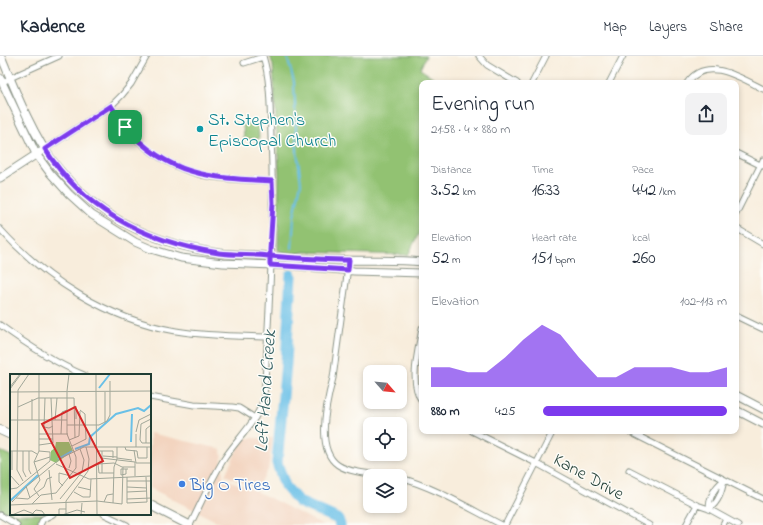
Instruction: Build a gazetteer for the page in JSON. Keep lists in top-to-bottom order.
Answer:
{
  "streets": {
    "street": ["Kane Drive"]
  },
  "water": ["Left Hand Creek"],
  "places": ["St. Stephen's Episcopal Church", "Big O Tires"],
  "north": "bottom right",
  "page": {
    "header": "Kadence",
    "nav": ["Map", "Layers", "Share"],
    "heading": ["Evening run", "21:58 · 4 × 880 m"],
    "stats": [
      ["Distance", "3.52 km"],
      ["Time", "16:33"],
      ["Pace", "4:42 /km"],
      ["Elevation", "52 m"],
      ["Heart rate", "151 bpm"],
      ["kcal", "260"]
    ],
    "chart": ["Elevation", "102–113 m"],
    "list": [
      {
        "name": "880 m",
        "note": "4:25"
      }
    ]
  }
}
